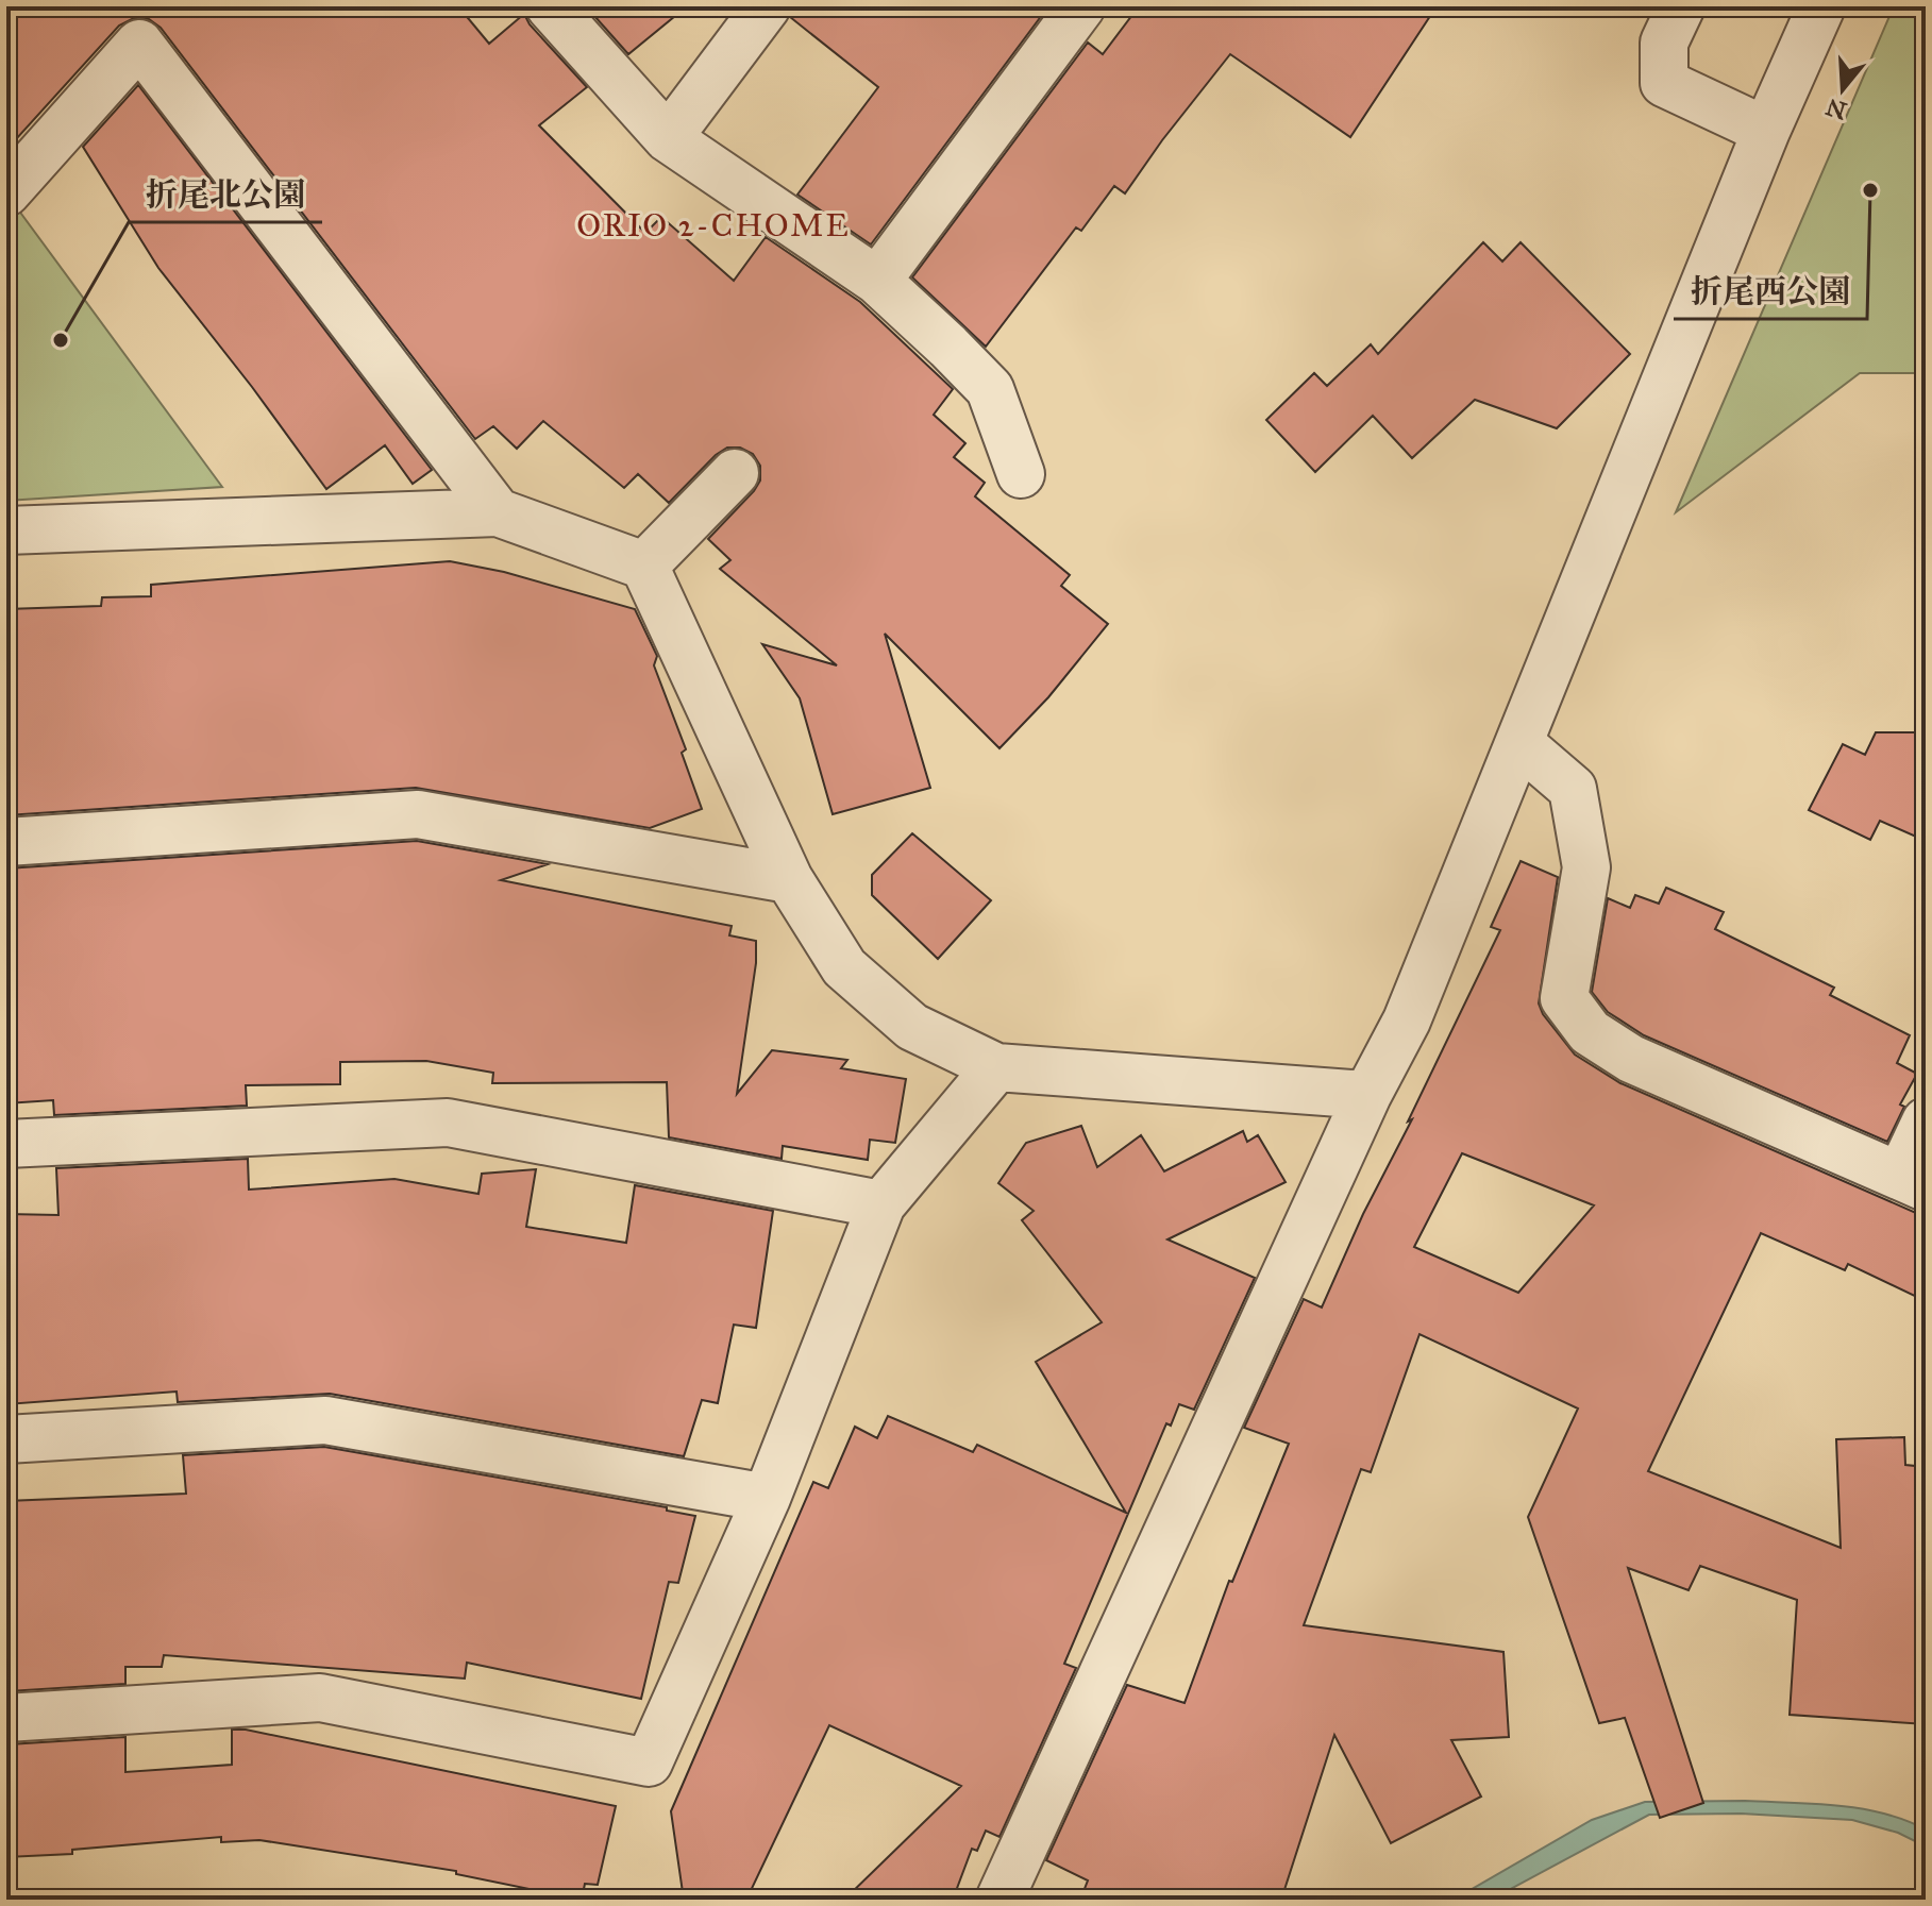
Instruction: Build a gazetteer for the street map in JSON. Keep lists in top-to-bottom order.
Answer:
{
  "districts": ["ORIO 2-CHOME"],
  "places": ["折尾西公園", "折尾北公園"],
  "north": "bottom"
}
